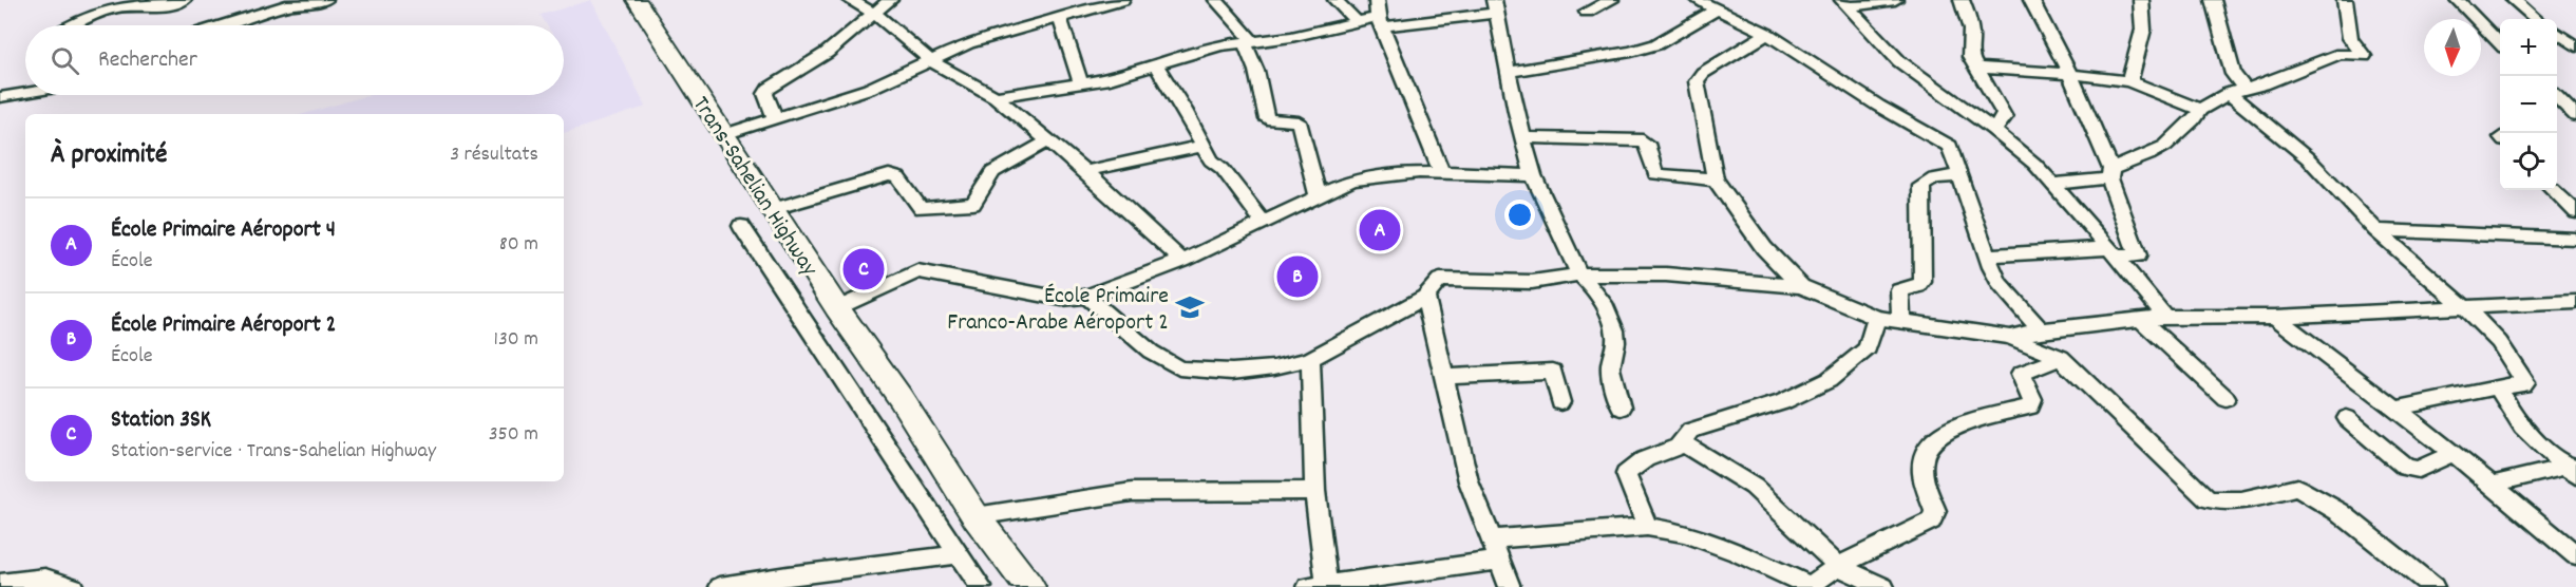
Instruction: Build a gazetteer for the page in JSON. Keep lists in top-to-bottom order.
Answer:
{
  "streets": {
    "highway": ["Trans-Sahelian Highway"]
  },
  "places": {
    "school or university": ["École Primaire Franco-Arabe Aéroport 2"]
  },
  "north": "bottom",
  "page": {
    "map_buttons": ["+", "−"],
    "search": "Rechercher",
    "heading": ["À proximité", "3 résultats"],
    "list": [
      {
        "mark": "A",
        "name": "École Primaire Aéroport 4",
        "note": "École",
        "value": "80 m"
      },
      {
        "mark": "B",
        "name": "École Primaire Aéroport 2",
        "note": "École",
        "value": "130 m"
      },
      {
        "mark": "C",
        "name": "Station 3SK",
        "note": "Station-service · Trans-Sahelian Highway",
        "value": "350 m"
      }
    ],
    "pins": ["A", "C", "B"]
  }
}
